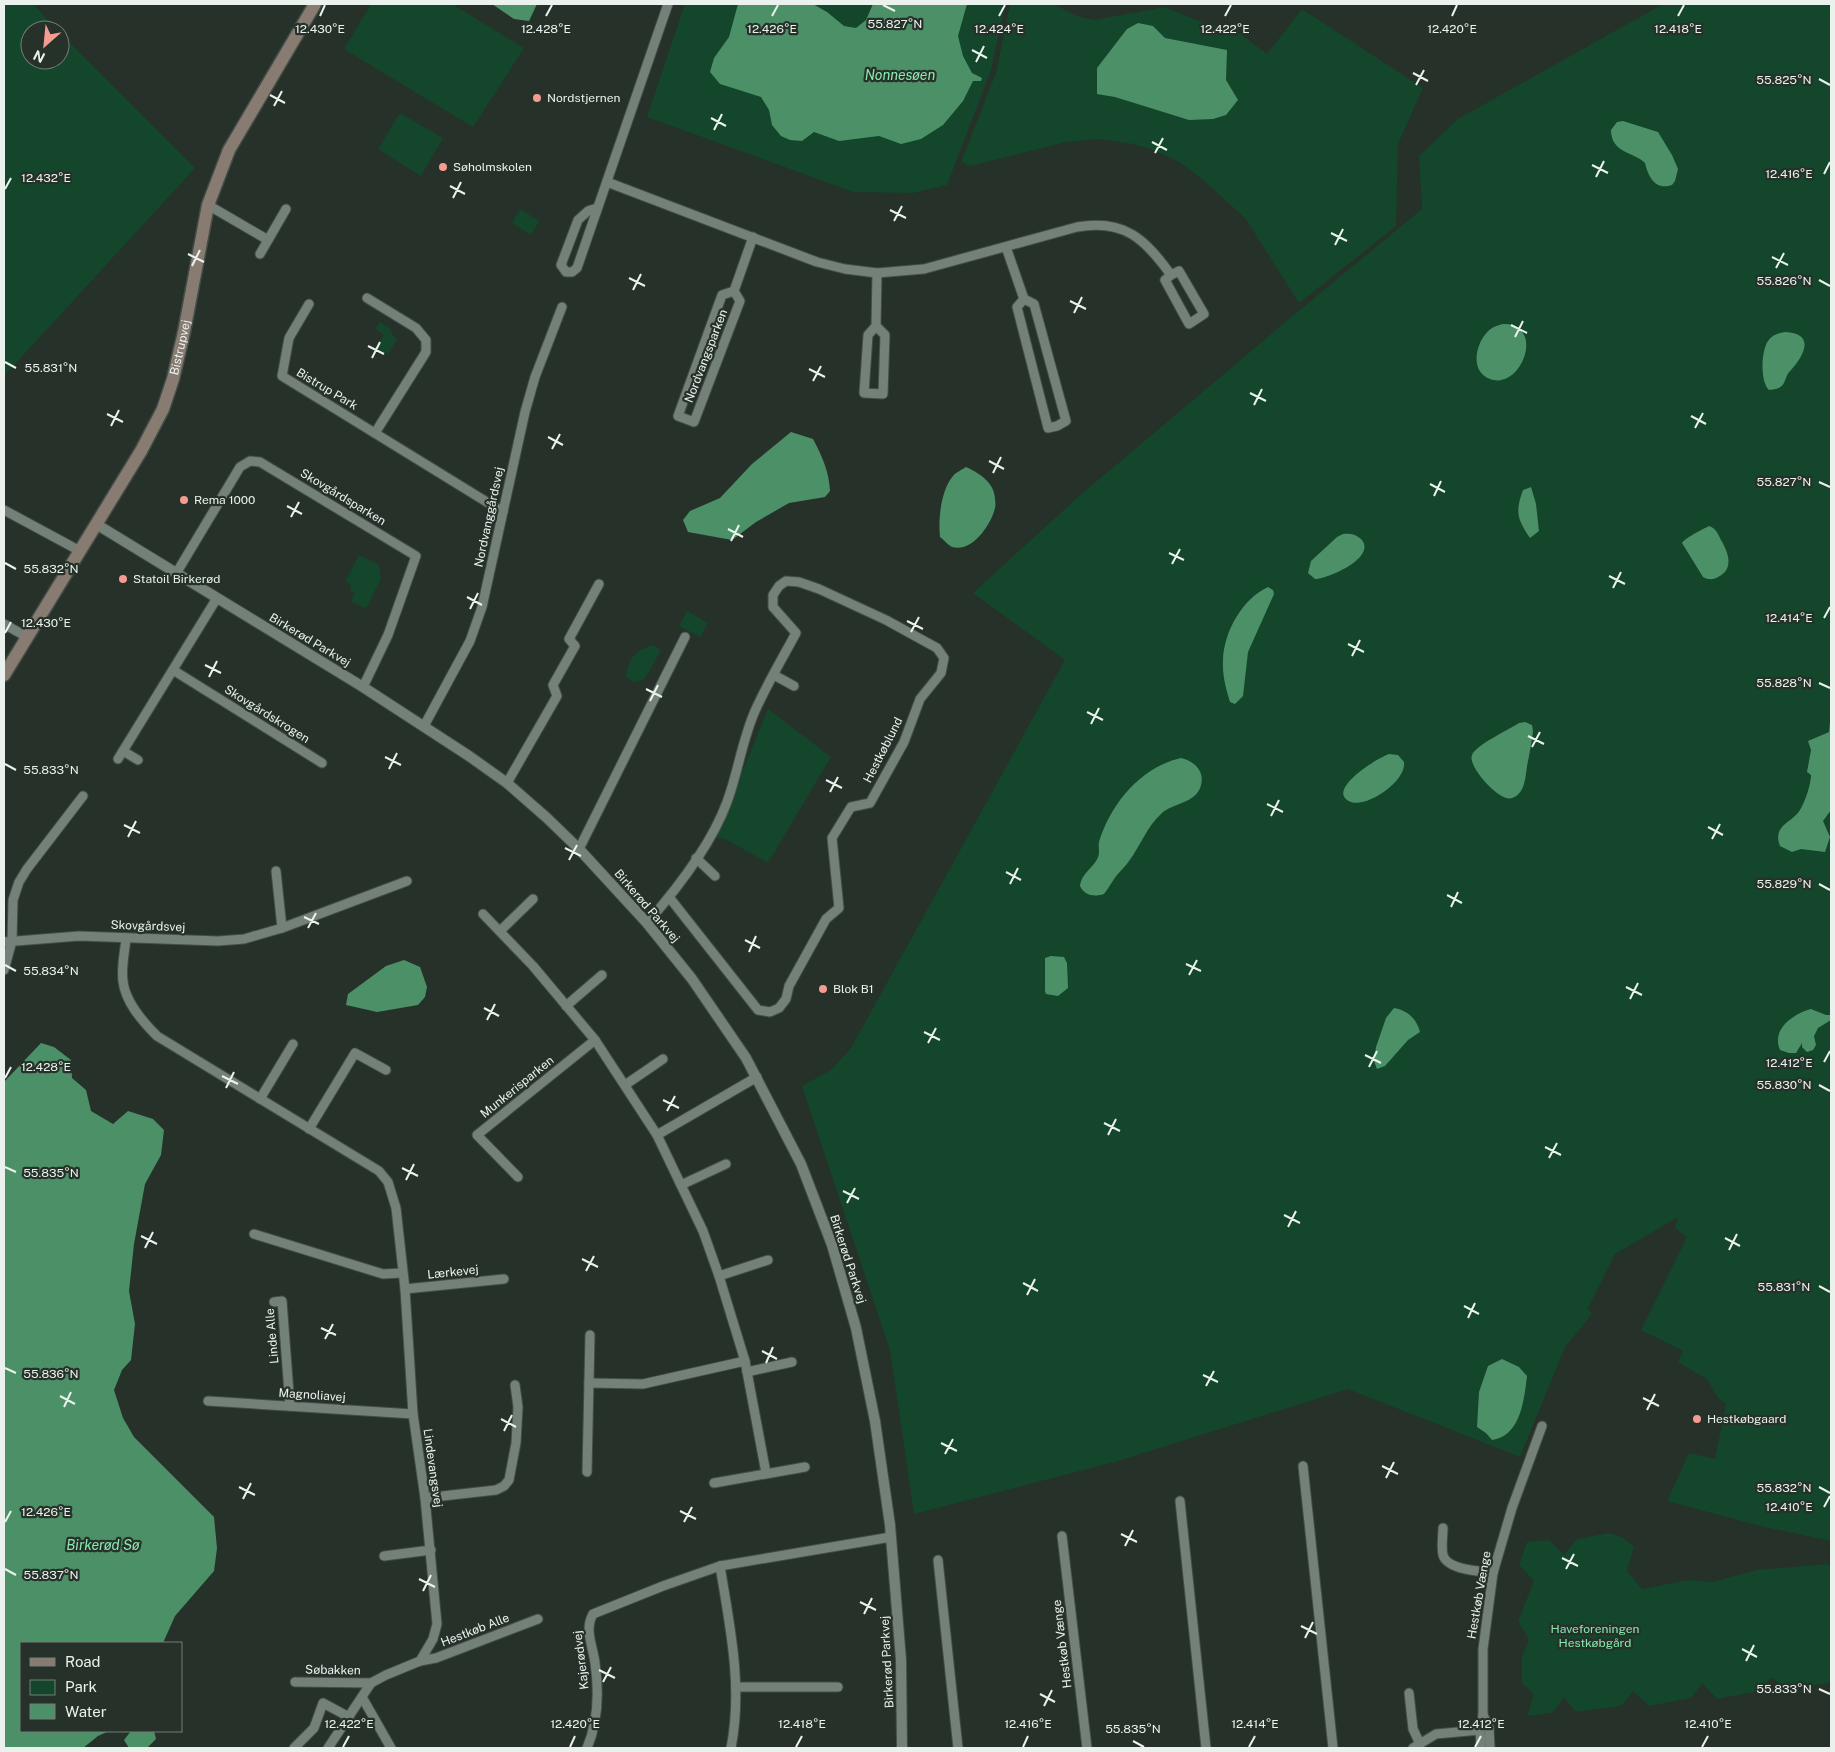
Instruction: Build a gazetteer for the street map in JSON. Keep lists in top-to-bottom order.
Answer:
{
  "streets": {
    "main road": ["Bistrupvej"],
    "street": [
      "Nordvangsparken",
      "Bistrup Park",
      "Skovgårdsparken",
      "Nordvanggårdsvej",
      "Birkerød Parkvej",
      "Skovgårdskrogen",
      "Hestkøblund",
      "Skovgårdsvej",
      "Munkerisparken",
      "Lærkevej",
      "Linde Alle",
      "Magnoliavej",
      "Lindevangsvej",
      "Hestkøb Vænge",
      "Hestkøb Alle",
      "Kajerødvej",
      "Søbakken"
    ]
  },
  "crossings": [
    ["Bistrupvej", "Birkerød Parkvej"],
    ["Bistrup Park", "Nordvanggårdsvej"],
    ["Skovgårdsparken", "Birkerød Parkvej"],
    ["Nordvanggårdsvej", "Birkerød Parkvej"],
    ["Birkerød Parkvej", "Hestkøblund"],
    ["Birkerød Parkvej", "Kajerødvej"],
    ["Skovgårdsvej", "Lindevangsvej"],
    ["Lærkevej", "Lindevangsvej"],
    ["Linde Alle", "Magnoliavej"],
    ["Magnoliavej", "Lindevangsvej"],
    ["Lindevangsvej", "Hestkøb Alle"],
    ["Hestkøb Alle", "Søbakken"]
  ],
  "water": ["Nonnesøen", "Birkerød Sø"],
  "parks": ["Haveforeningen Hestkøbgård"],
  "places": [
    "Nordstjernen",
    "Søholmskolen",
    "Rema 1000",
    "Statoil Birkerød",
    "Blok B1",
    "Hestkøbgaard"
  ],
  "legend": ["Road", "Park", "Water"],
  "north": "bottom left",
  "coordinates": [
    "55.827°N",
    "12.430°E",
    "12.428°E",
    "12.426°E",
    "12.424°E",
    "12.422°E",
    "12.420°E",
    "12.418°E",
    "55.825°N",
    "12.416°E",
    "12.432°E",
    "55.826°N",
    "55.831°N",
    "55.832°N",
    "12.414°E",
    "55.828°N",
    "55.833°N",
    "55.829°N",
    "55.834°N",
    "12.412°E",
    "55.830°N",
    "55.835°N",
    "55.836°N",
    "12.410°E",
    "55.837°N"
  ]
}
